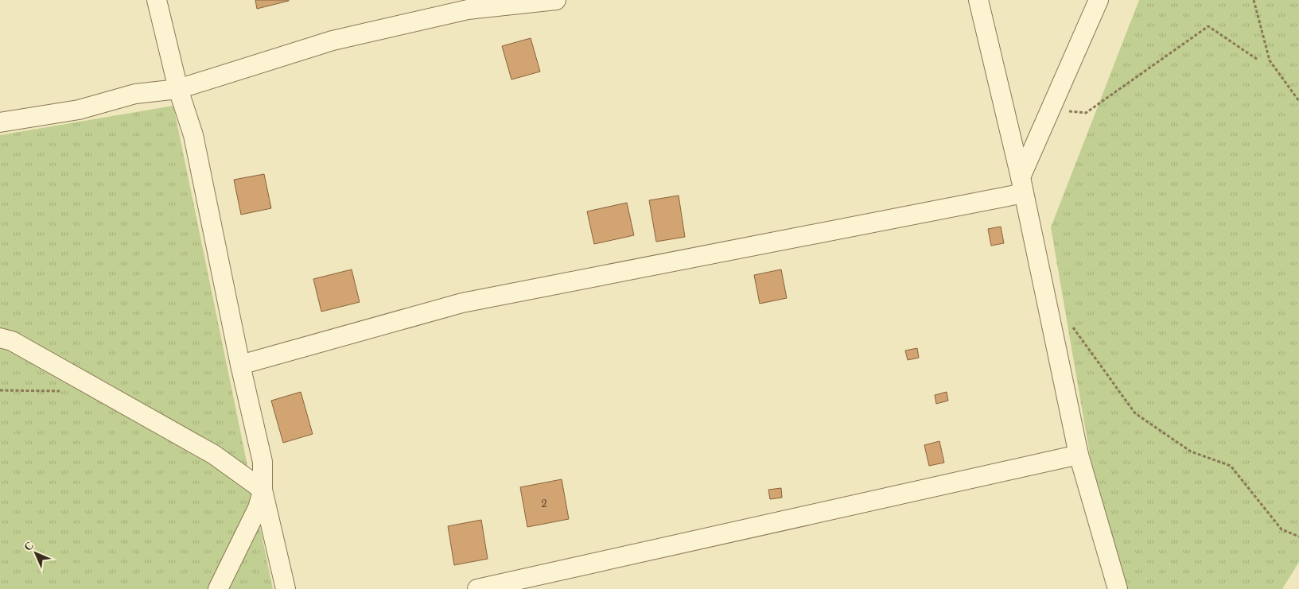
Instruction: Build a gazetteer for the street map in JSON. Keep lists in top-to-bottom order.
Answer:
{
  "house_numbers": ["2"],
  "north": "top left"
}
